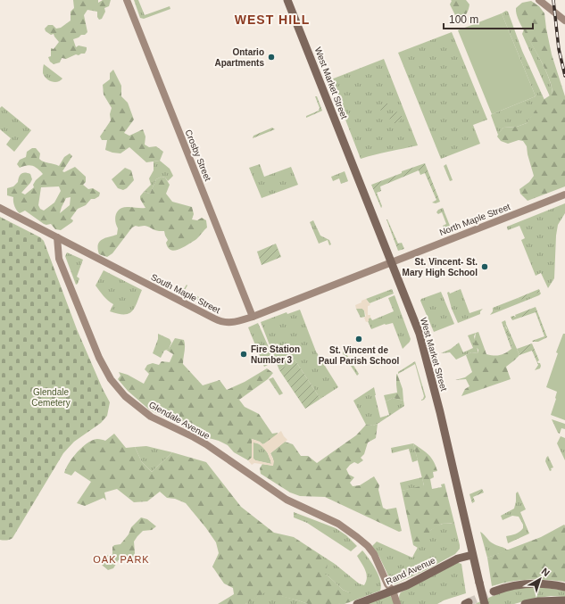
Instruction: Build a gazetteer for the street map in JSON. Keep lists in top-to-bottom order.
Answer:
{
  "streets": {
    "main road": ["West Market Street", "Rand Avenue"],
    "street": [
      "Crosby Street",
      "North Maple Street",
      "South Maple Street",
      "Glendale Avenue"
    ]
  },
  "crossings": [
    ["West Market Street", "North Maple Street"],
    ["West Market Street", "South Maple Street"],
    ["West Market Street", "Rand Avenue"],
    ["Crosby Street", "South Maple Street"],
    ["North Maple Street", "South Maple Street"],
    ["South Maple Street", "Glendale Avenue"],
    ["Glendale Avenue", "Rand Avenue"]
  ],
  "districts": ["WEST HILL", "OAK PARK"],
  "parks": ["Glendale Cemetery"],
  "places": [
    "Ontario Apartments",
    "St. Vincent- St. Mary High School",
    "St. Vincent de Paul Parish School",
    "Fire Station Number 3"
  ],
  "scale_bar": "100 m",
  "north": "top right"
}
